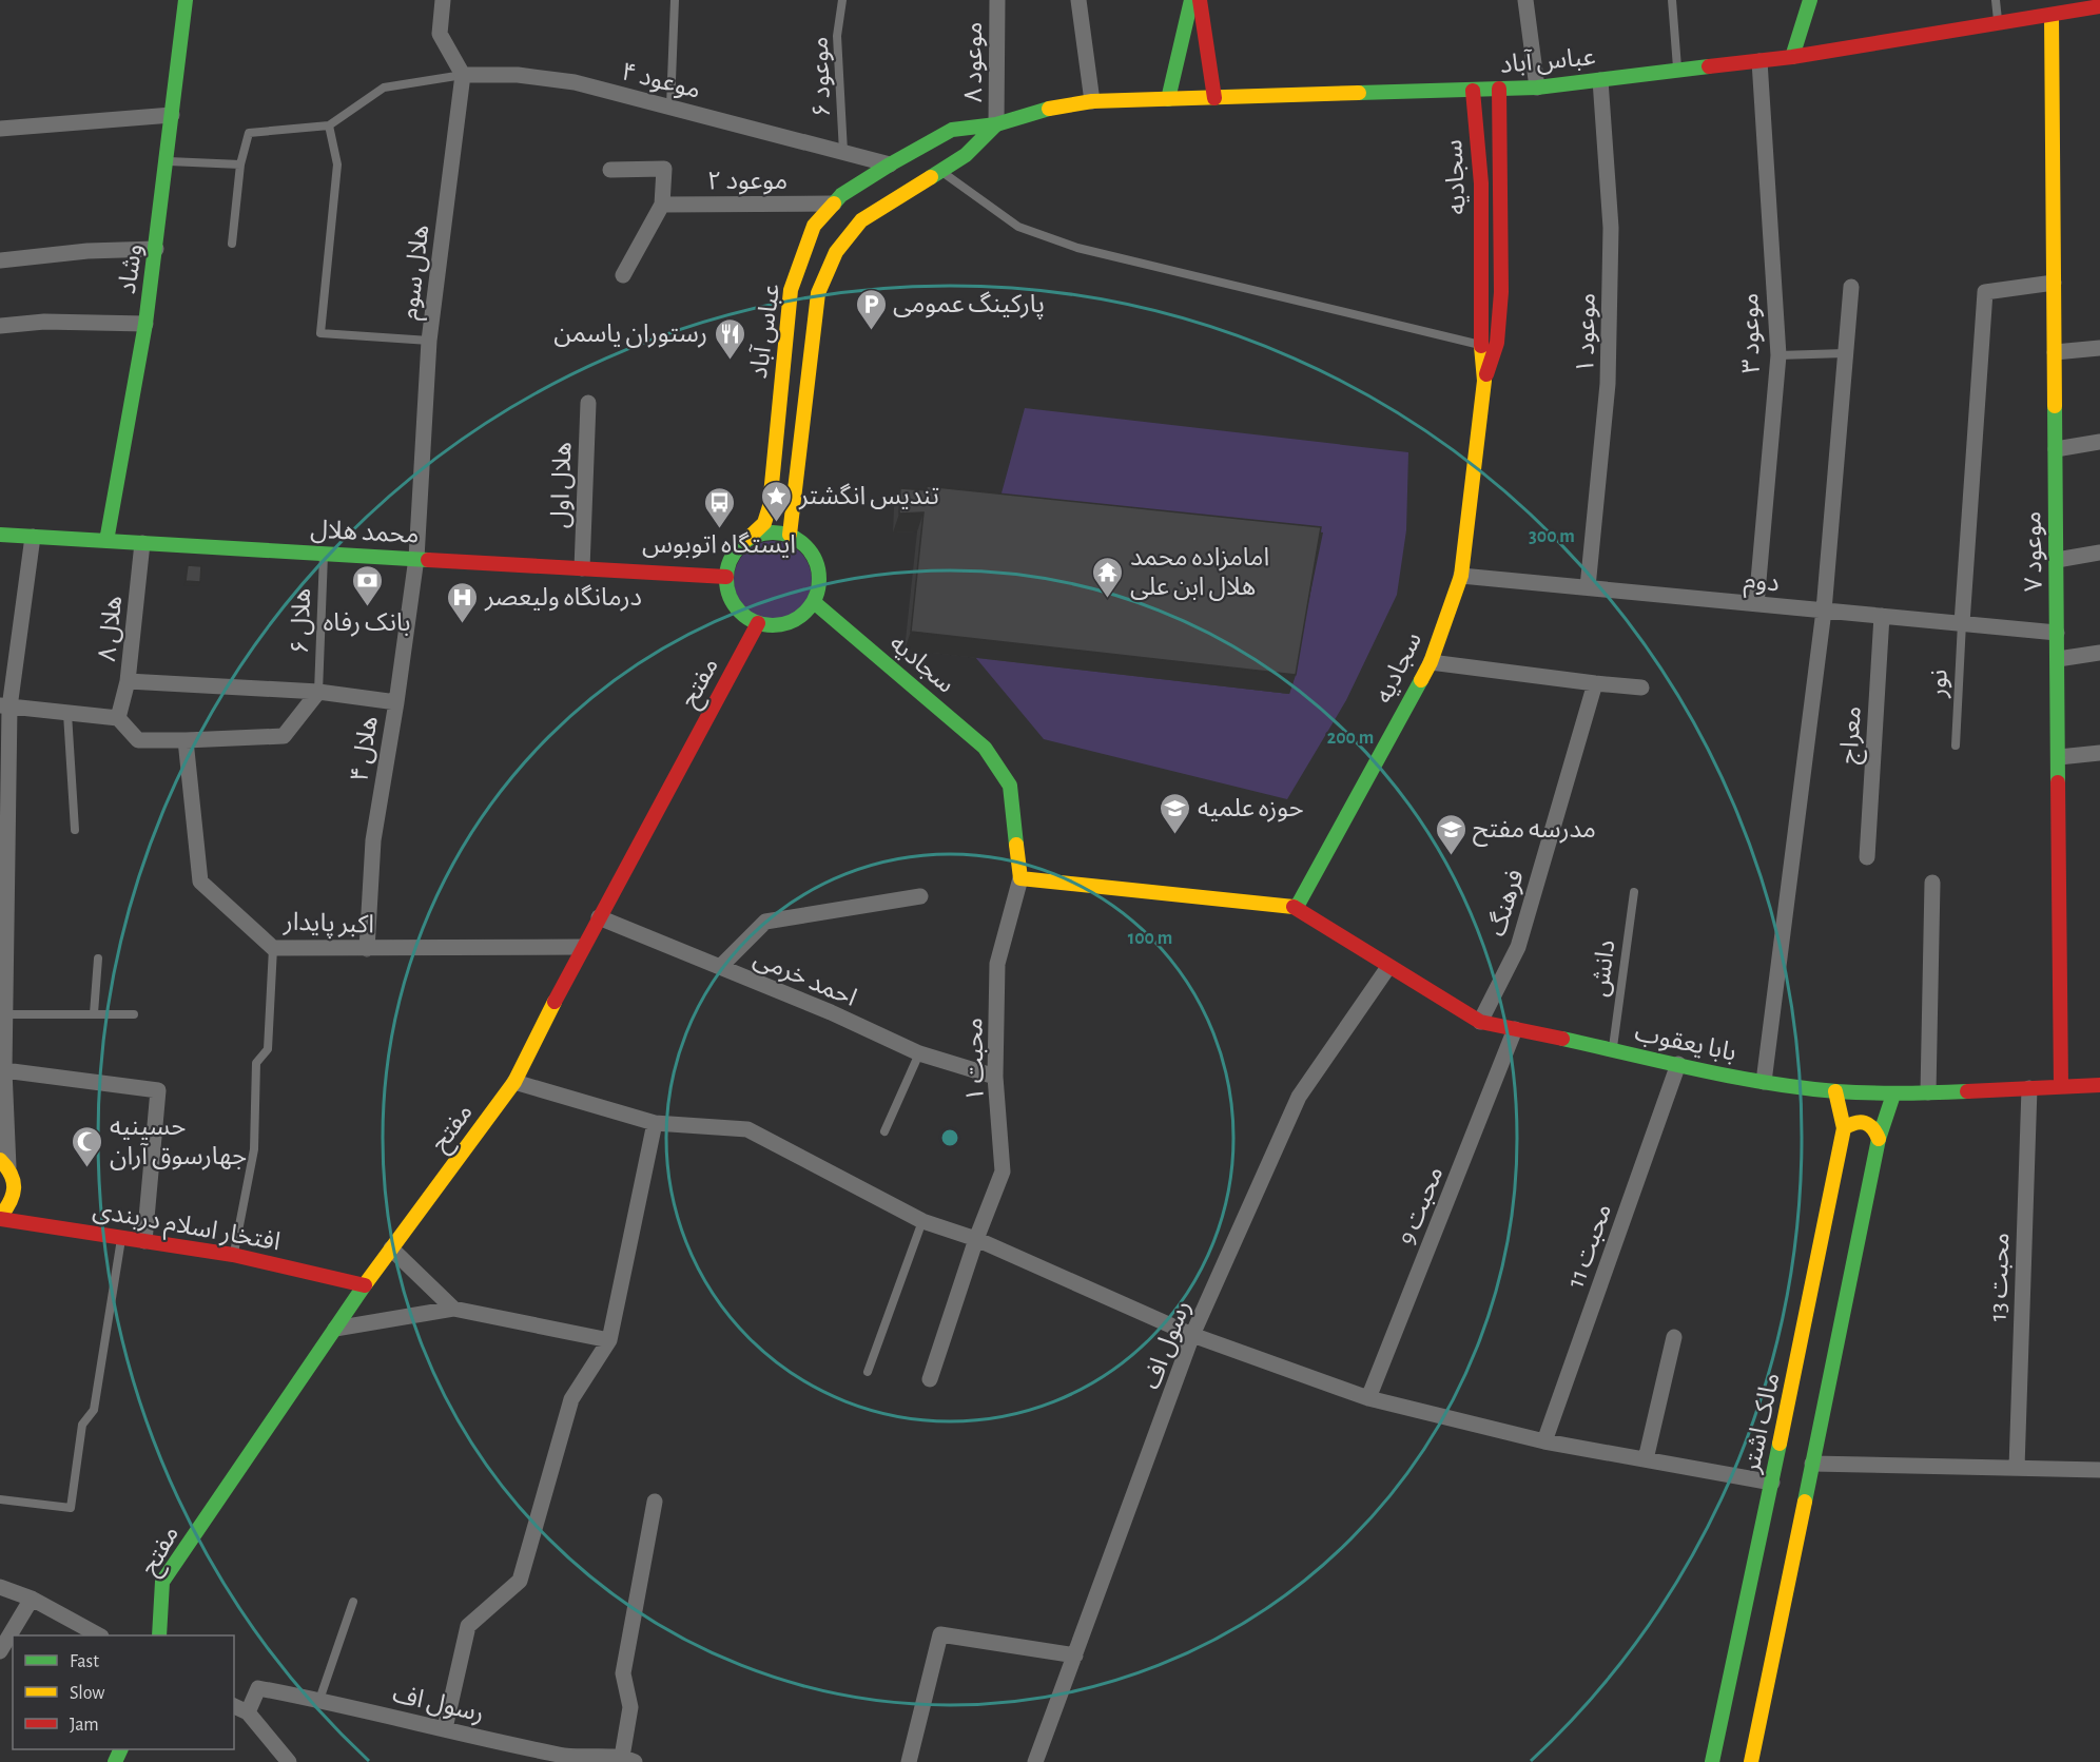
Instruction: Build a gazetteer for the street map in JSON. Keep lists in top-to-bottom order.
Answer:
{
  "streets": {
    "main road": [
      "عباس آباد",
      "سجادیه",
      "وشاد",
      "محمد هلال",
      "موعود ۷",
      "مفتح",
      "بابا یعقوب",
      "افتخار اسلام دربندی",
      "مالک اشتر"
    ],
    "street": [
      "موعود ۸",
      "موعود ۴",
      "موعود ۲",
      "هلال سوم",
      "موعود ۱",
      "موعود ۳",
      "هلال اول",
      "دوم",
      "هلال ۸",
      "معراج",
      "هلال ۴",
      "فرهنگ",
      "اکبر پایدار",
      "احمد خرمی",
      "محبت ۱",
      "محبت 9",
      "محبت 11",
      "محبت 13",
      "رسول اف"
    ],
    "lane": [
      "موعود ۶",
      "هلال ۶",
      "نور",
      "دانش"
    ]
  },
  "crossings": [
    ["عباس آباد", "موعود ۸"],
    ["عباس آباد", "موعود ۴"],
    ["عباس آباد", "سجادیه"],
    ["عباس آباد", "موعود ۲"],
    ["عباس آباد", "موعود ۱"],
    ["عباس آباد", "موعود ۳"],
    ["عباس آباد", "محمد هلال"],
    ["عباس آباد", "موعود ۷"],
    ["عباس آباد", "مفتح"],
    ["موعود ۶", "موعود ۴"],
    ["موعود ۴", "هلال سوم"],
    ["سجادیه", "محمد هلال"],
    ["سجادیه", "دوم"],
    ["سجادیه", "مفتح"],
    ["سجادیه", "بابا یعقوب"],
    ["سجادیه", "محبت ۱"],
    ["وشاد", "محمد هلال"],
    ["هلال سوم", "محمد هلال"],
    ["هلال سوم", "هلال ۴"],
    ["موعود ۱", "دوم"],
    ["موعود ۳", "دوم"],
    ["هلال اول", "محمد هلال"],
    ["محمد هلال", "هلال ۶"],
    ["محمد هلال", "هلال ۸"],
    ["محمد هلال", "مفتح"],
    ["محمد هلال", "هلال ۴"],
    ["موعود ۷", "دوم"],
    ["موعود ۷", "بابا یعقوب"],
    ["دوم", "نور"],
    ["دوم", "معراج"],
    ["مفتح", "اکبر پایدار"],
    ["مفتح", "احمد خرمی"],
    ["مفتح", "افتخار اسلام دربندی"],
    ["هلال ۴", "اکبر پایدار"],
    ["فرهنگ", "بابا یعقوب"],
    ["دانش", "بابا یعقوب"],
    ["احمد خرمی", "محبت ۱"],
    ["بابا یعقوب", "محبت 9"],
    ["بابا یعقوب", "محبت 11"],
    ["بابا یعقوب", "محبت 13"],
    ["بابا یعقوب", "رسول اف"],
    ["بابا یعقوب", "مالک اشتر"]
  ],
  "places": {
    "parking": ["پارکینگ عمومی"],
    "restaurant": ["رستوران یاسمن"],
    "place": ["تندیس انگشتر"],
    "bus stop": ["ایستگاه اتوبوس"],
    "temple": ["امامزاده محمد هلال ابن علی"],
    "bank": ["بانک رفاه"],
    "hospital": ["درمانگاه ولیعصر"],
    "school or university": ["حوزه علمیه", "مدرسه مفتح"],
    "mosque": ["حسینیه جهارسوق آران"]
  },
  "legend": ["Fast", "Slow", "Jam"],
  "rings": ["300 m", "200 m", "100 m"]
}
